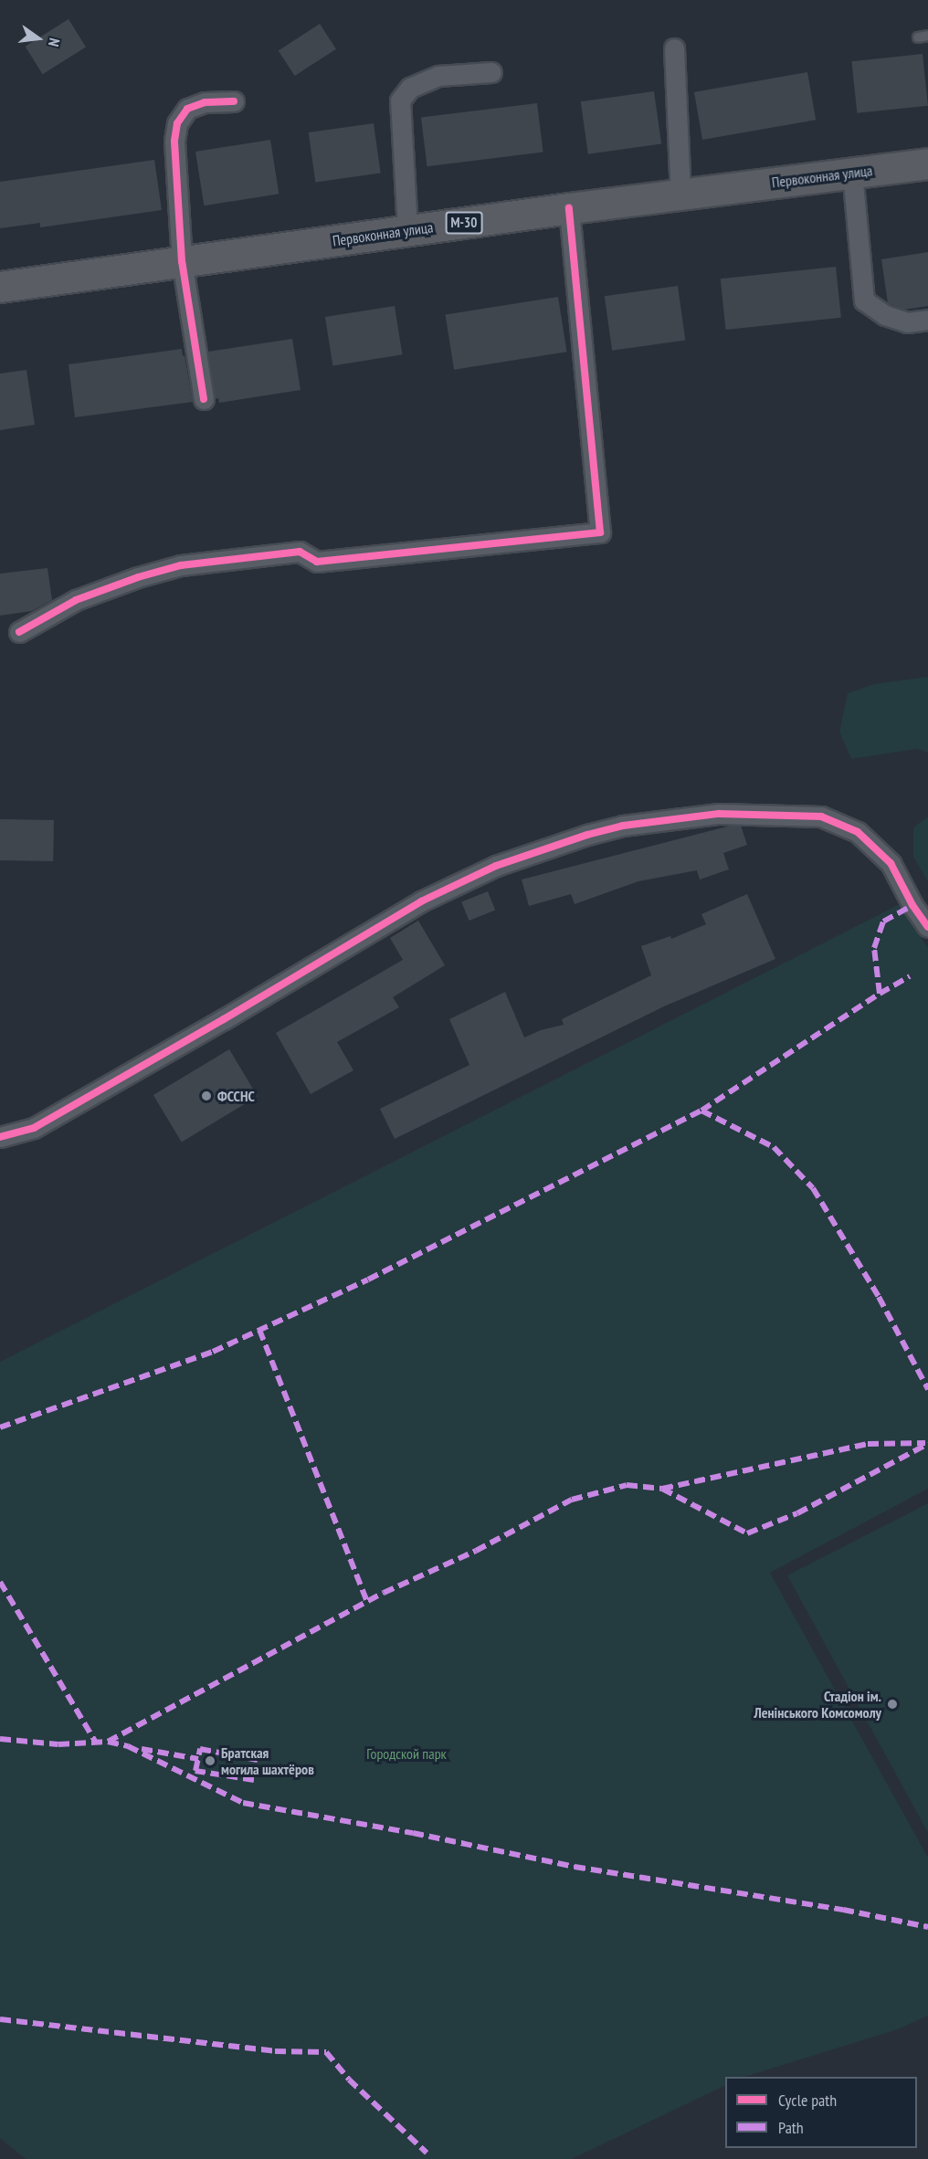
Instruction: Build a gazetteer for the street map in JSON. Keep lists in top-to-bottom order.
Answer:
{
  "streets": {
    "highway": ["Первоконная улица", "М-30"]
  },
  "parks": ["Городской парк"],
  "places": ["ФССНС", "Стадіон ім. Ленінського Комсомолу", "Братская могила шахтёров"],
  "legend": ["Cycle path", "Path"],
  "north": "right"
}
